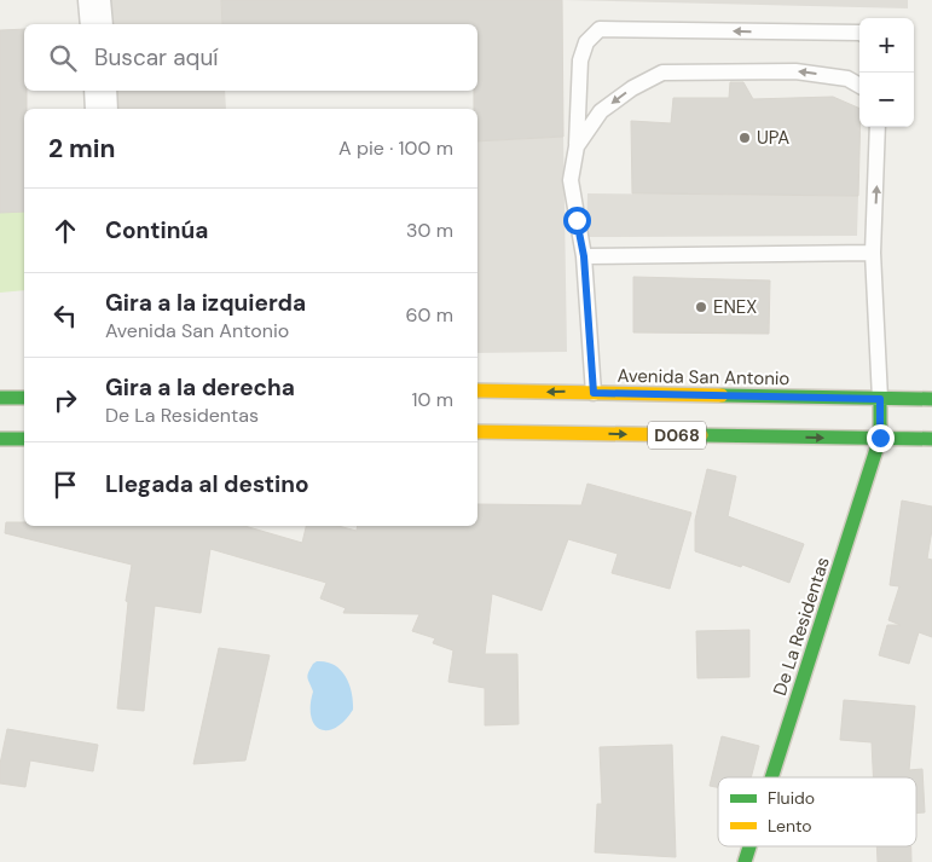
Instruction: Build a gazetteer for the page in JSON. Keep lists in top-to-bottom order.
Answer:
{
  "streets": {
    "main road": ["Avenida San Antonio", "D068", "De La Residentas"]
  },
  "crossings": [
    ["Avenida San Antonio", "De La Residentas"],
    ["D068", "De La Residentas"]
  ],
  "places": ["UPA", "ENEX"],
  "legend": ["Fluido", "Lento"],
  "page": {
    "map_buttons": ["+", "−"],
    "search": "Buscar aquí",
    "heading": ["2 min", "A pie · 100 m"],
    "list": [
      ["Continúa", "30 m"],
      ["Gira a la izquierda", "Avenida San Antonio", "60 m"],
      ["Gira a la derecha", "De La Residentas", "10 m"],
      "Llegada al destino"
    ]
  }
}
